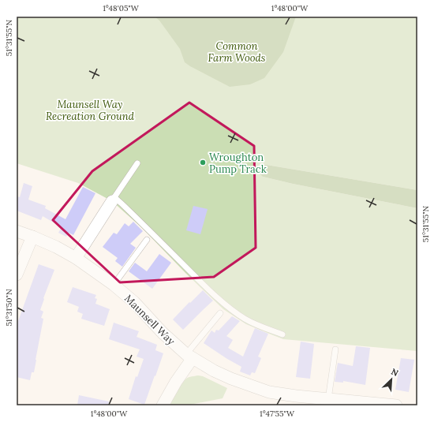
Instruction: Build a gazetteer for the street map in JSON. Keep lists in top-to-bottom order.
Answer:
{
  "streets": {
    "street": ["Maunsell Way"]
  },
  "parks": ["Common Farm Woods", "Maunsell Way Recreation Ground"],
  "places": ["Wroughton Pump Track"],
  "north": "top right",
  "coordinates": [
    "1°48'05\"W",
    "1°48'00\"W",
    "51°31'55\"N",
    "51°31'50\"N",
    "1°47'55\"W"
  ]
}
